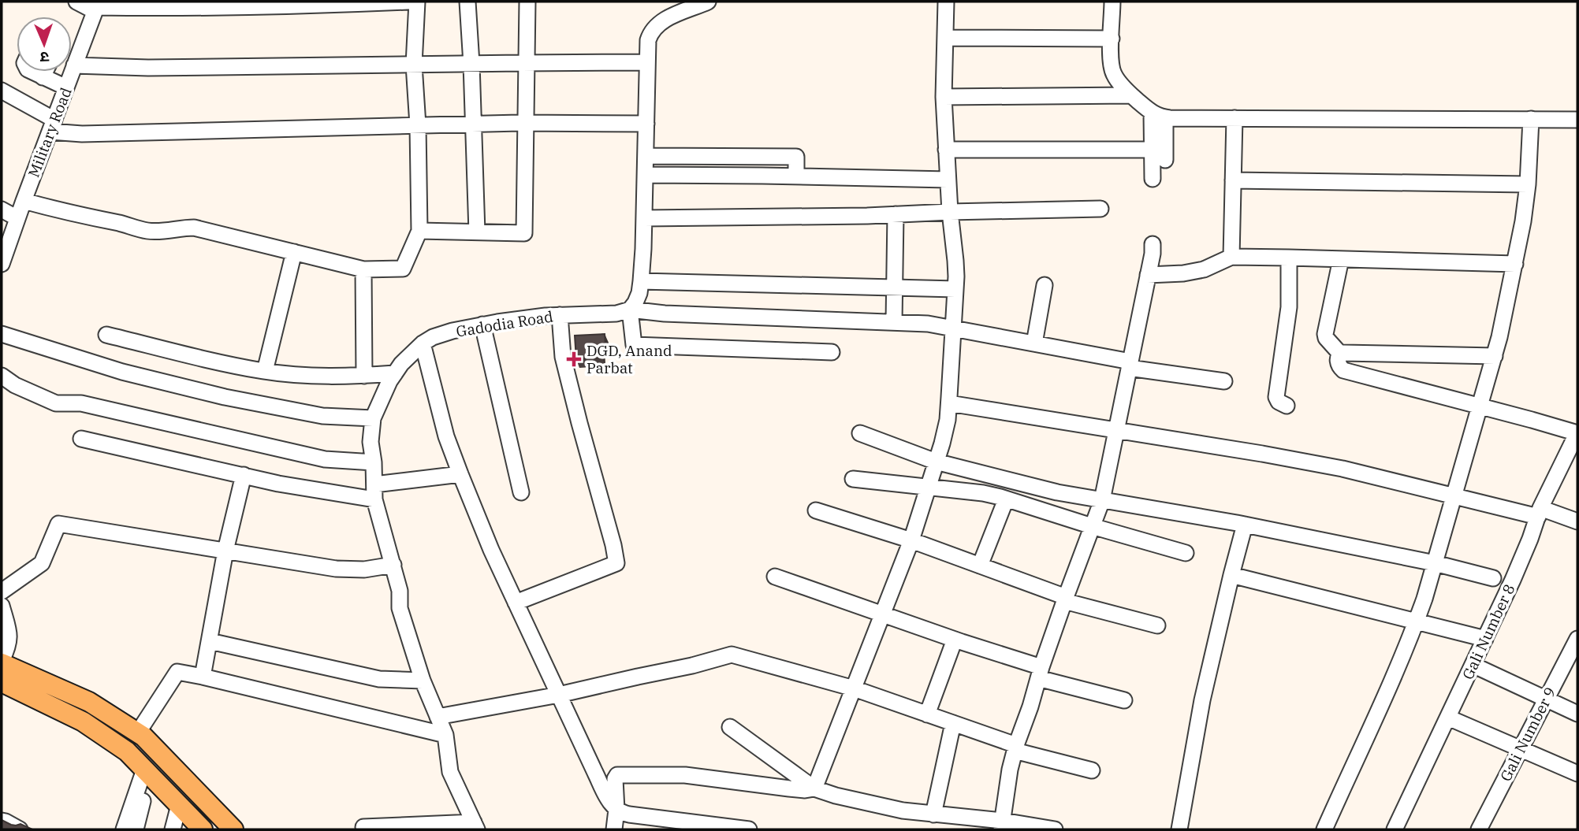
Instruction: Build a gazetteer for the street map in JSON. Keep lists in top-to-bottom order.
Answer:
{
  "streets": {
    "street": [
      "Military Road",
      "Gadodia Road",
      "Gali Number 8",
      "Gali Number 9"
    ]
  },
  "places": {
    "health": ["DGD, Anand Parbat"]
  },
  "north": "bottom"
}
